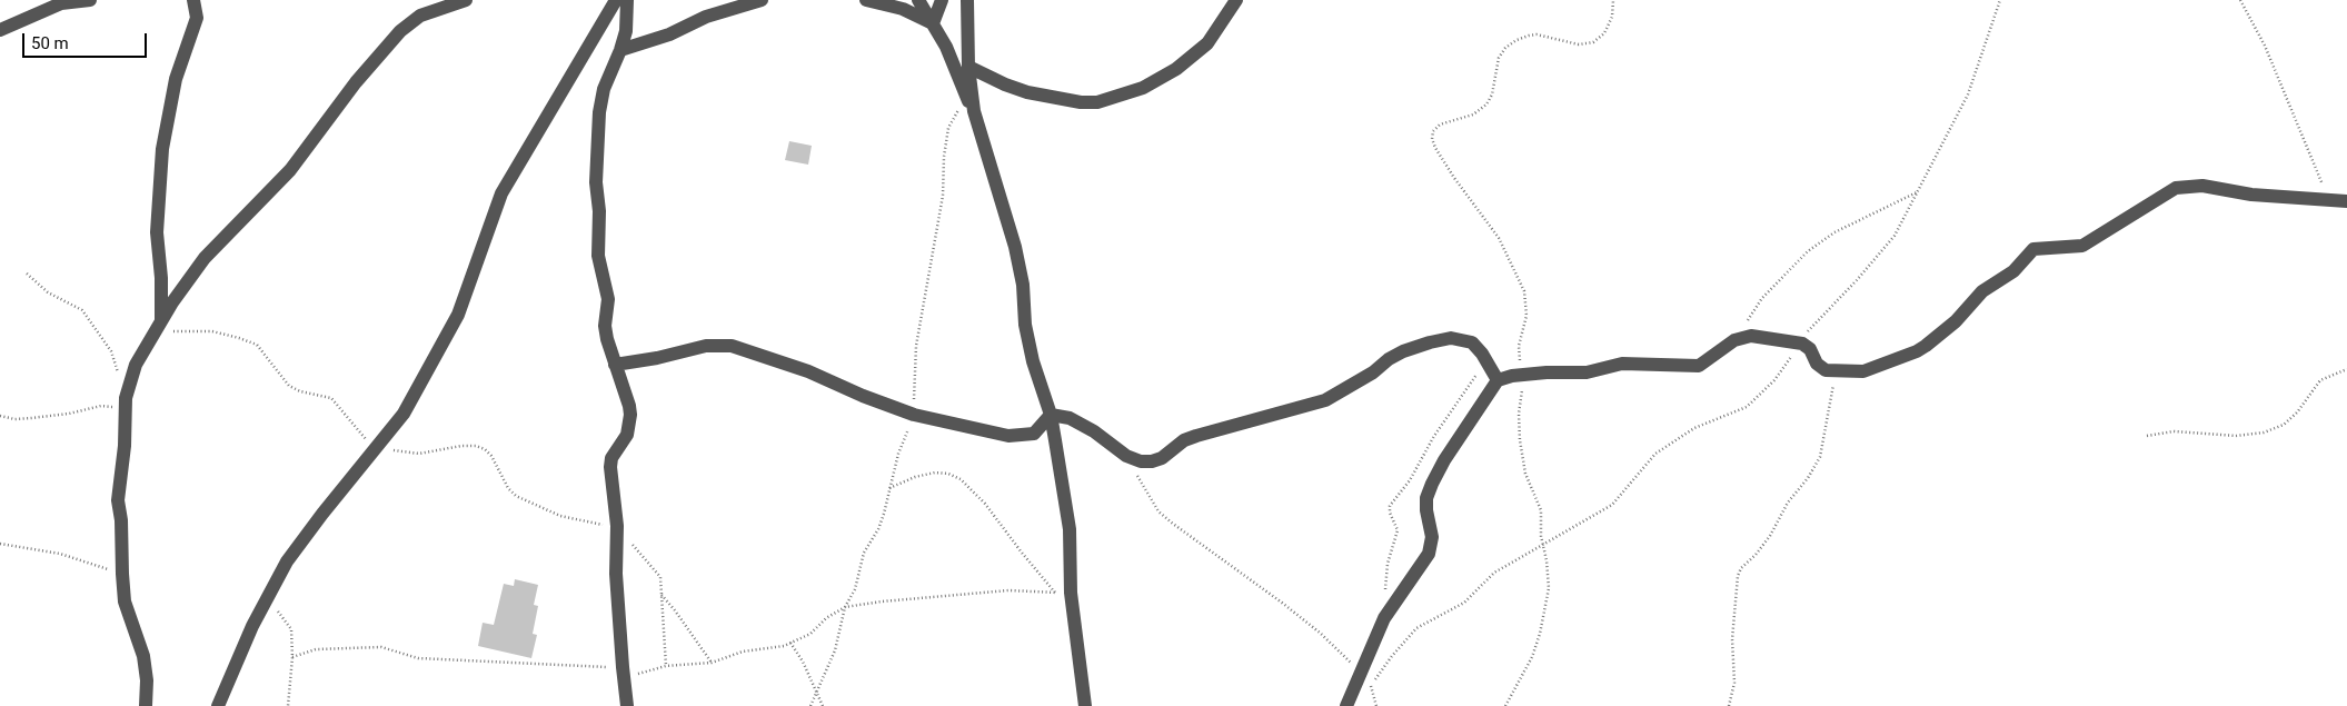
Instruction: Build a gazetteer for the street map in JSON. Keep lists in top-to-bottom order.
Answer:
{
  "scale_bar": "50 m"
}
